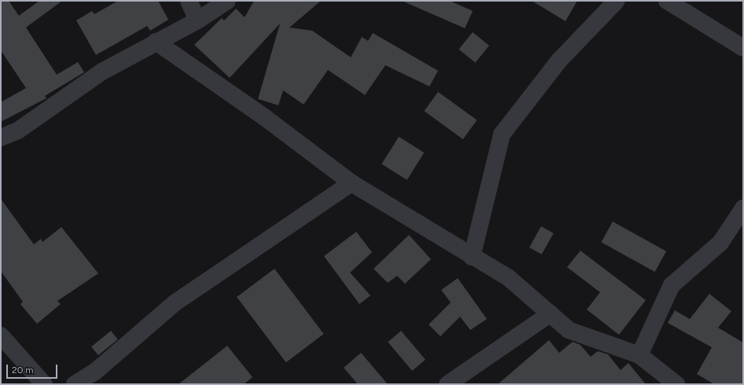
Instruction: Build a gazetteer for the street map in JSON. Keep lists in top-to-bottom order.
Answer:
{
  "scale_bar": "20 m"
}
